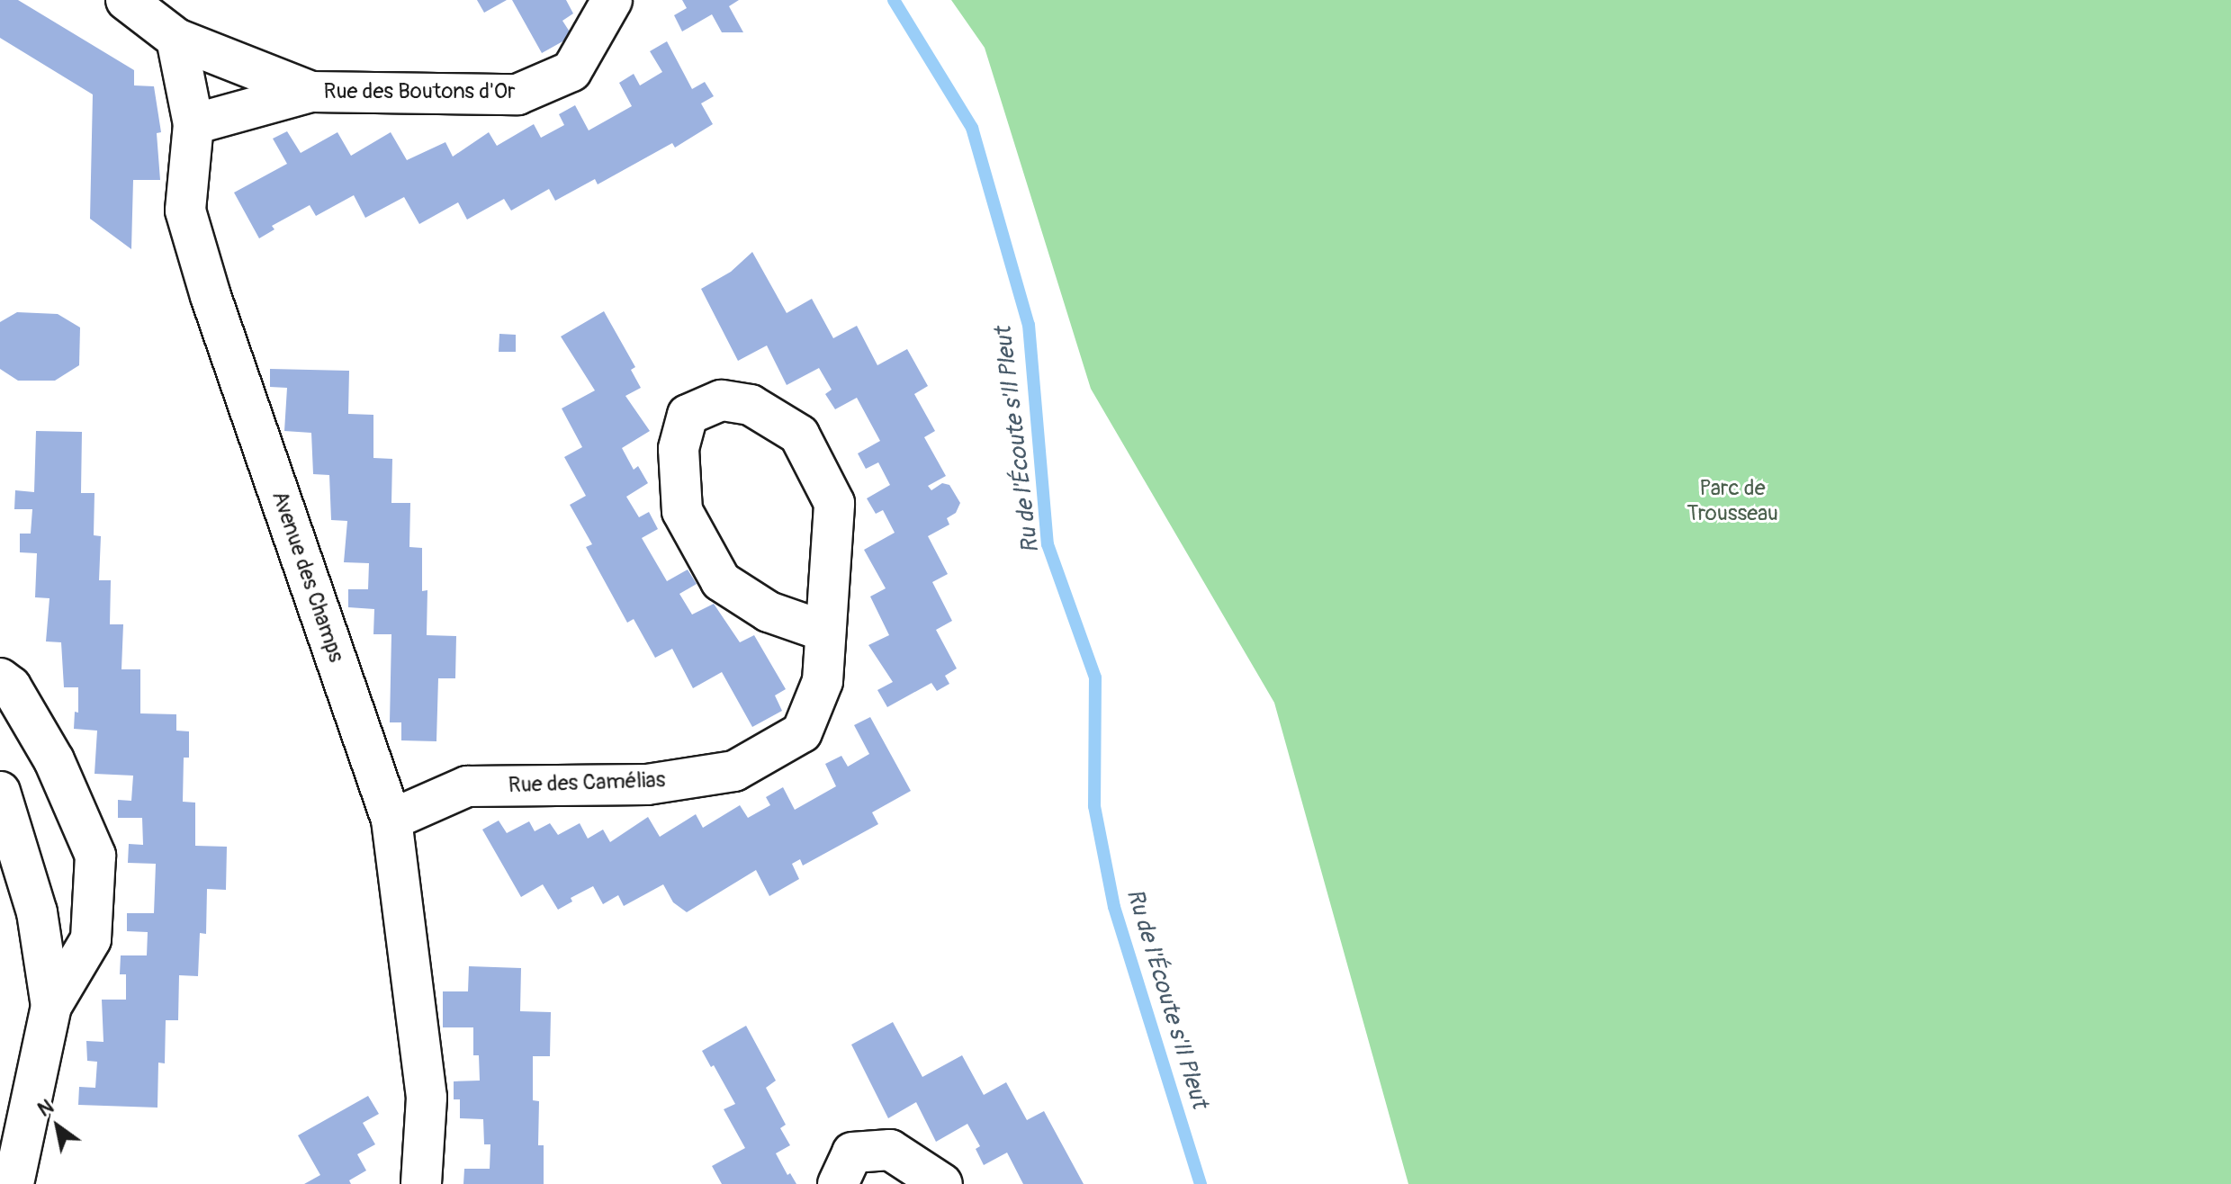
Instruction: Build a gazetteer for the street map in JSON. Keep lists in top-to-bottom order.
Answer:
{
  "streets": {
    "street": ["Rue des Boutons d'Or", "Avenue des Champs", "Rue des Camélias"]
  },
  "crossings": [
    ["Rue des Boutons d'Or", "Avenue des Champs"],
    ["Avenue des Champs", "Rue des Camélias"]
  ],
  "water": ["Ru de l'Écoute s'Il Pleut"],
  "parks": ["Parc de Trousseau"],
  "north": "top left"
}
